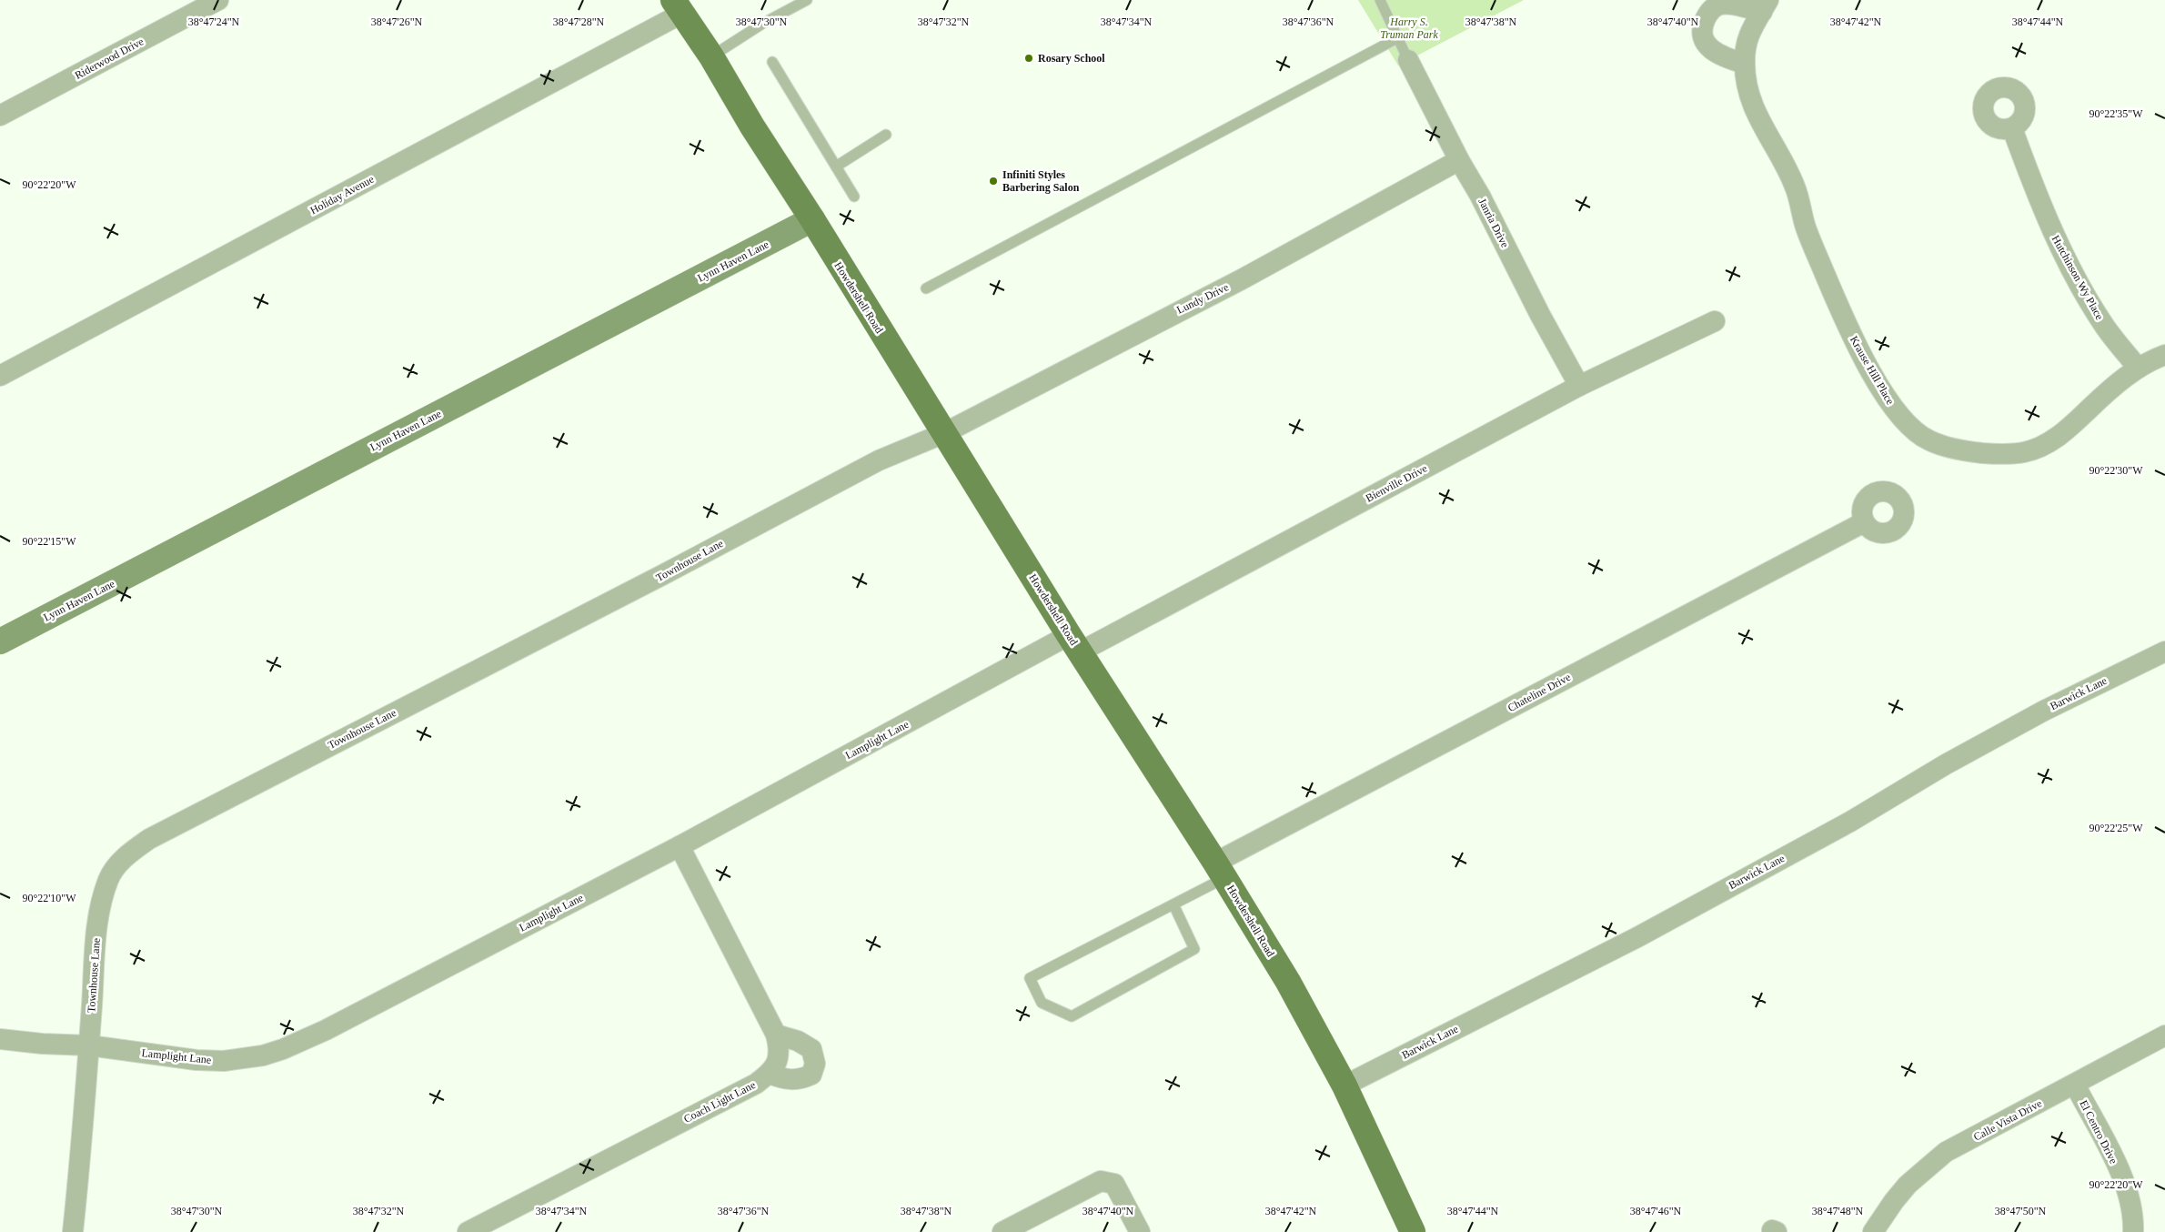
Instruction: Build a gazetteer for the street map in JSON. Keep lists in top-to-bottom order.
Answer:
{
  "streets": {
    "main road": ["Howdershell Road"],
    "street": [
      "Riderwood Drive",
      "Holiday Avenue",
      "Janria Drive",
      "Lynn Haven Lane",
      "Hutchinson Wy Place",
      "Lundy Drive",
      "Krause Hill Place",
      "Bienville Drive",
      "Townhouse Lane",
      "Chateline Drive",
      "Barwick Lane",
      "Lamplight Lane",
      "Coach Light Lane",
      "Calle Vista Drive",
      "El Centro Drive"
    ]
  },
  "crossings": [
    ["Holiday Avenue", "Howdershell Road"],
    ["Janria Drive", "Lundy Drive"],
    ["Janria Drive", "Bienville Drive"],
    ["Lynn Haven Lane", "Howdershell Road"],
    ["Hutchinson Wy Place", "Krause Hill Place"],
    ["Howdershell Road", "Lundy Drive"],
    ["Howdershell Road", "Bienville Drive"],
    ["Howdershell Road", "Townhouse Lane"],
    ["Howdershell Road", "Chateline Drive"],
    ["Howdershell Road", "Barwick Lane"],
    ["Howdershell Road", "Lamplight Lane"],
    ["Lundy Drive", "Townhouse Lane"],
    ["Bienville Drive", "Lamplight Lane"],
    ["Townhouse Lane", "Lamplight Lane"],
    ["Calle Vista Drive", "El Centro Drive"]
  ],
  "parks": ["Harry S. Truman Park"],
  "places": ["Rosary School", "Infiniti Styles Barbering Salon"],
  "coordinates": [
    "38°47'24\"N",
    "38°47'26\"N",
    "38°47'28\"N",
    "38°47'30\"N",
    "38°47'32\"N",
    "38°47'34\"N",
    "38°47'36\"N",
    "38°47'38\"N",
    "38°47'40\"N",
    "38°47'42\"N",
    "38°47'44\"N",
    "90°22'35\"W",
    "90°22'20\"W",
    "90°22'30\"W",
    "90°22'15\"W",
    "90°22'25\"W",
    "90°22'10\"W",
    "38°47'46\"N",
    "38°47'48\"N",
    "38°47'50\"N"
  ]
}
